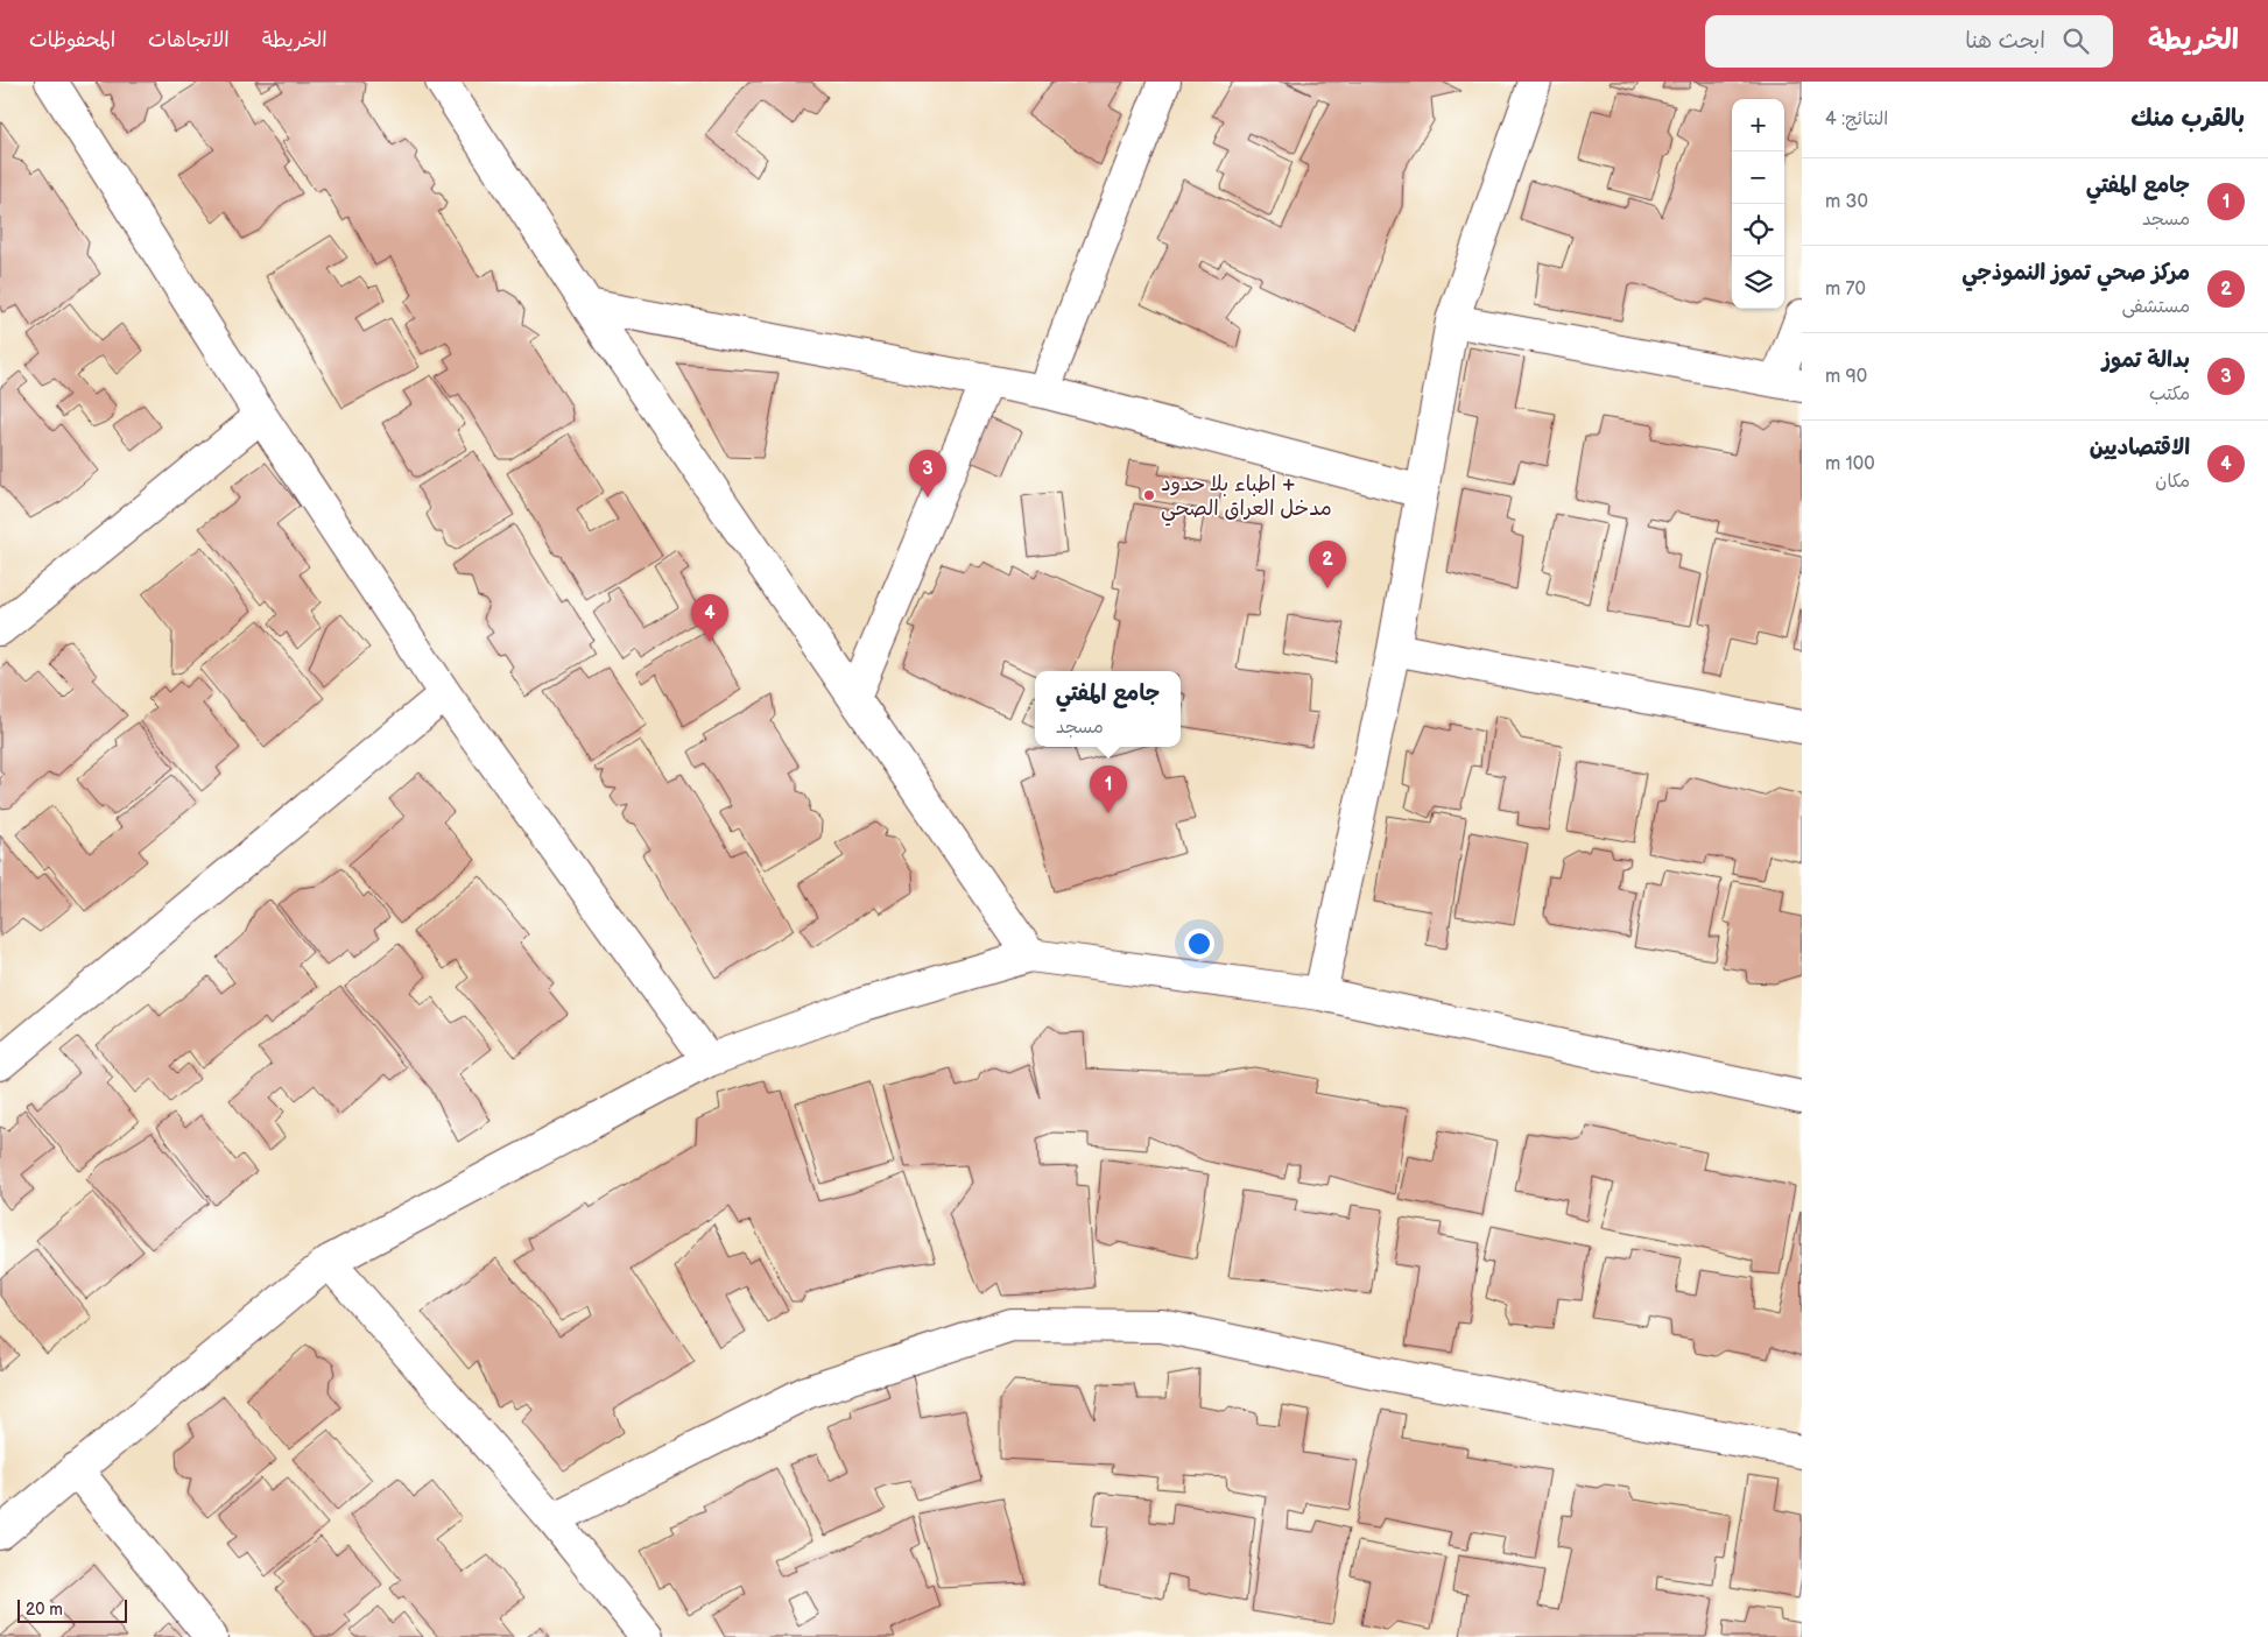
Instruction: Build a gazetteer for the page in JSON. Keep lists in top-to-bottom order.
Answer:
{
  "places": ["اطباء بلا حدود + مدخل العراق الصحي"],
  "scale_bar": "20 m",
  "page": {
    "header": "الخريطة",
    "search": "ابحث هنا",
    "nav": ["الخريطة", "الاتجاهات", "المحفوظات"],
    "heading": ["بالقرب منك", "النتائج: 4"],
    "map_buttons": ["+", "−"],
    "list": [
      {
        "mark": "1",
        "name": "جامع المفتي",
        "note": "مسجد",
        "value": "30 m"
      },
      {
        "mark": "2",
        "name": "مركز صحي تموز النموذجي",
        "note": "مستشفى",
        "value": "70 m"
      },
      {
        "mark": "3",
        "name": "بدالة تموز",
        "note": "مكتب",
        "value": "90 m"
      },
      {
        "mark": "4",
        "name": "الاقتصاديين",
        "note": "مكان",
        "value": "100 m"
      }
    ],
    "pins": [
      "3",
      "2",
      "4",
      "1"
    ],
    "popup": ["جامع المفتي", "مسجد"],
    "scale": "20 m"
  }
}
